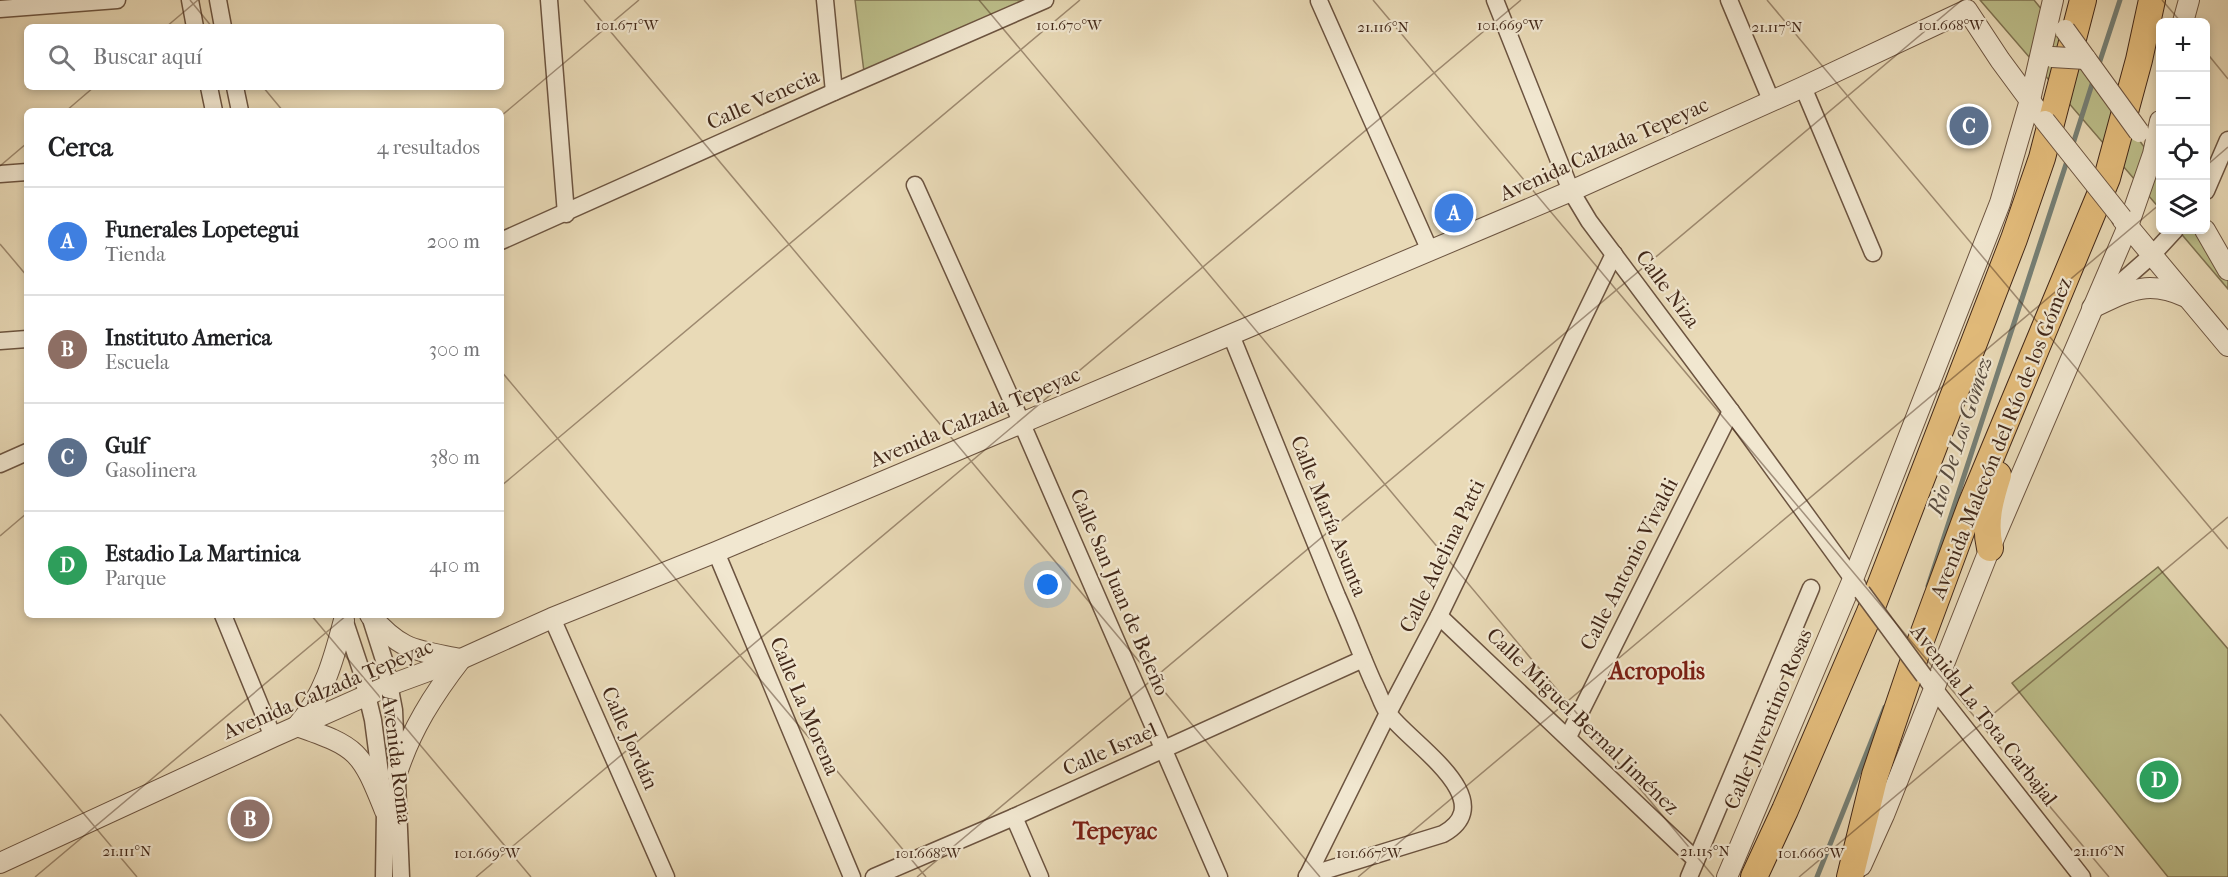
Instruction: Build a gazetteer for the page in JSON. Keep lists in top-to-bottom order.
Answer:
{
  "streets": {
    "main road": ["Avenida Malecón del Río de los Gómez"],
    "street": [
      "Calle Venecia",
      "Avenida Calzada Tepeyac",
      "Calle Niza",
      "Calle María Asunta",
      "Calle Adelina Patti",
      "Calle Antonio Vivaldi",
      "Calle San Juan de Beleño",
      "Calle La Morena",
      "Avenida La Tota Carbajal",
      "Calle Juventino Rosas",
      "Calle Miguel Bernal Jiménez",
      "Calle Jordán",
      "Calle Israel",
      "Avenida Roma"
    ]
  },
  "crossings": [
    ["Avenida Calzada Tepeyac", "Calle Niza"],
    ["Avenida Calzada Tepeyac", "Calle María Asunta"],
    ["Avenida Calzada Tepeyac", "Calle San Juan de Beleño"],
    ["Avenida Calzada Tepeyac", "Calle La Morena"],
    ["Avenida Calzada Tepeyac", "Calle Jordán"],
    ["Avenida Calzada Tepeyac", "Avenida Roma"],
    ["Calle Niza", "Calle Adelina Patti"],
    ["Calle Niza", "Calle Antonio Vivaldi"],
    ["Calle Niza", "Avenida La Tota Carbajal"],
    ["Calle Niza", "Calle Juventino Rosas"],
    ["Avenida Malecón del Río de los Gómez", "Avenida La Tota Carbajal"],
    ["Calle María Asunta", "Calle Adelina Patti"],
    ["Calle María Asunta", "Calle Israel"],
    ["Calle Adelina Patti", "Calle Miguel Bernal Jiménez"],
    ["Calle Antonio Vivaldi", "Calle Miguel Bernal Jiménez"],
    ["Calle San Juan de Beleño", "Calle Israel"],
    ["Avenida La Tota Carbajal", "Calle Juventino Rosas"],
    ["Calle Juventino Rosas", "Calle Miguel Bernal Jiménez"]
  ],
  "districts": ["Acropolis", "Tepeyac"],
  "water": ["Rio De Los Gomez"],
  "page": {
    "map_buttons": ["+", "−"],
    "search": "Buscar aquí",
    "pins": [
      "C",
      "A",
      "D",
      "B"
    ],
    "heading": ["Cerca", "4 resultados"],
    "list": [
      {
        "mark": "A",
        "name": "Funerales Lopetegui",
        "note": "Tienda",
        "value": "200 m"
      },
      {
        "mark": "B",
        "name": "Instituto America",
        "note": "Escuela",
        "value": "300 m"
      },
      {
        "mark": "C",
        "name": "Gulf",
        "note": "Gasolinera",
        "value": "380 m"
      },
      {
        "mark": "D",
        "name": "Estadio La Martinica",
        "note": "Parque",
        "value": "410 m"
      }
    ]
  },
  "coordinates": [
    "101.669°W",
    "101.668°W",
    "101.671°W",
    "101.670°W",
    "21.116°N",
    "21.117°N",
    "21.111°N",
    "21.115°N",
    "101.667°W",
    "101.666°W"
  ]
}
